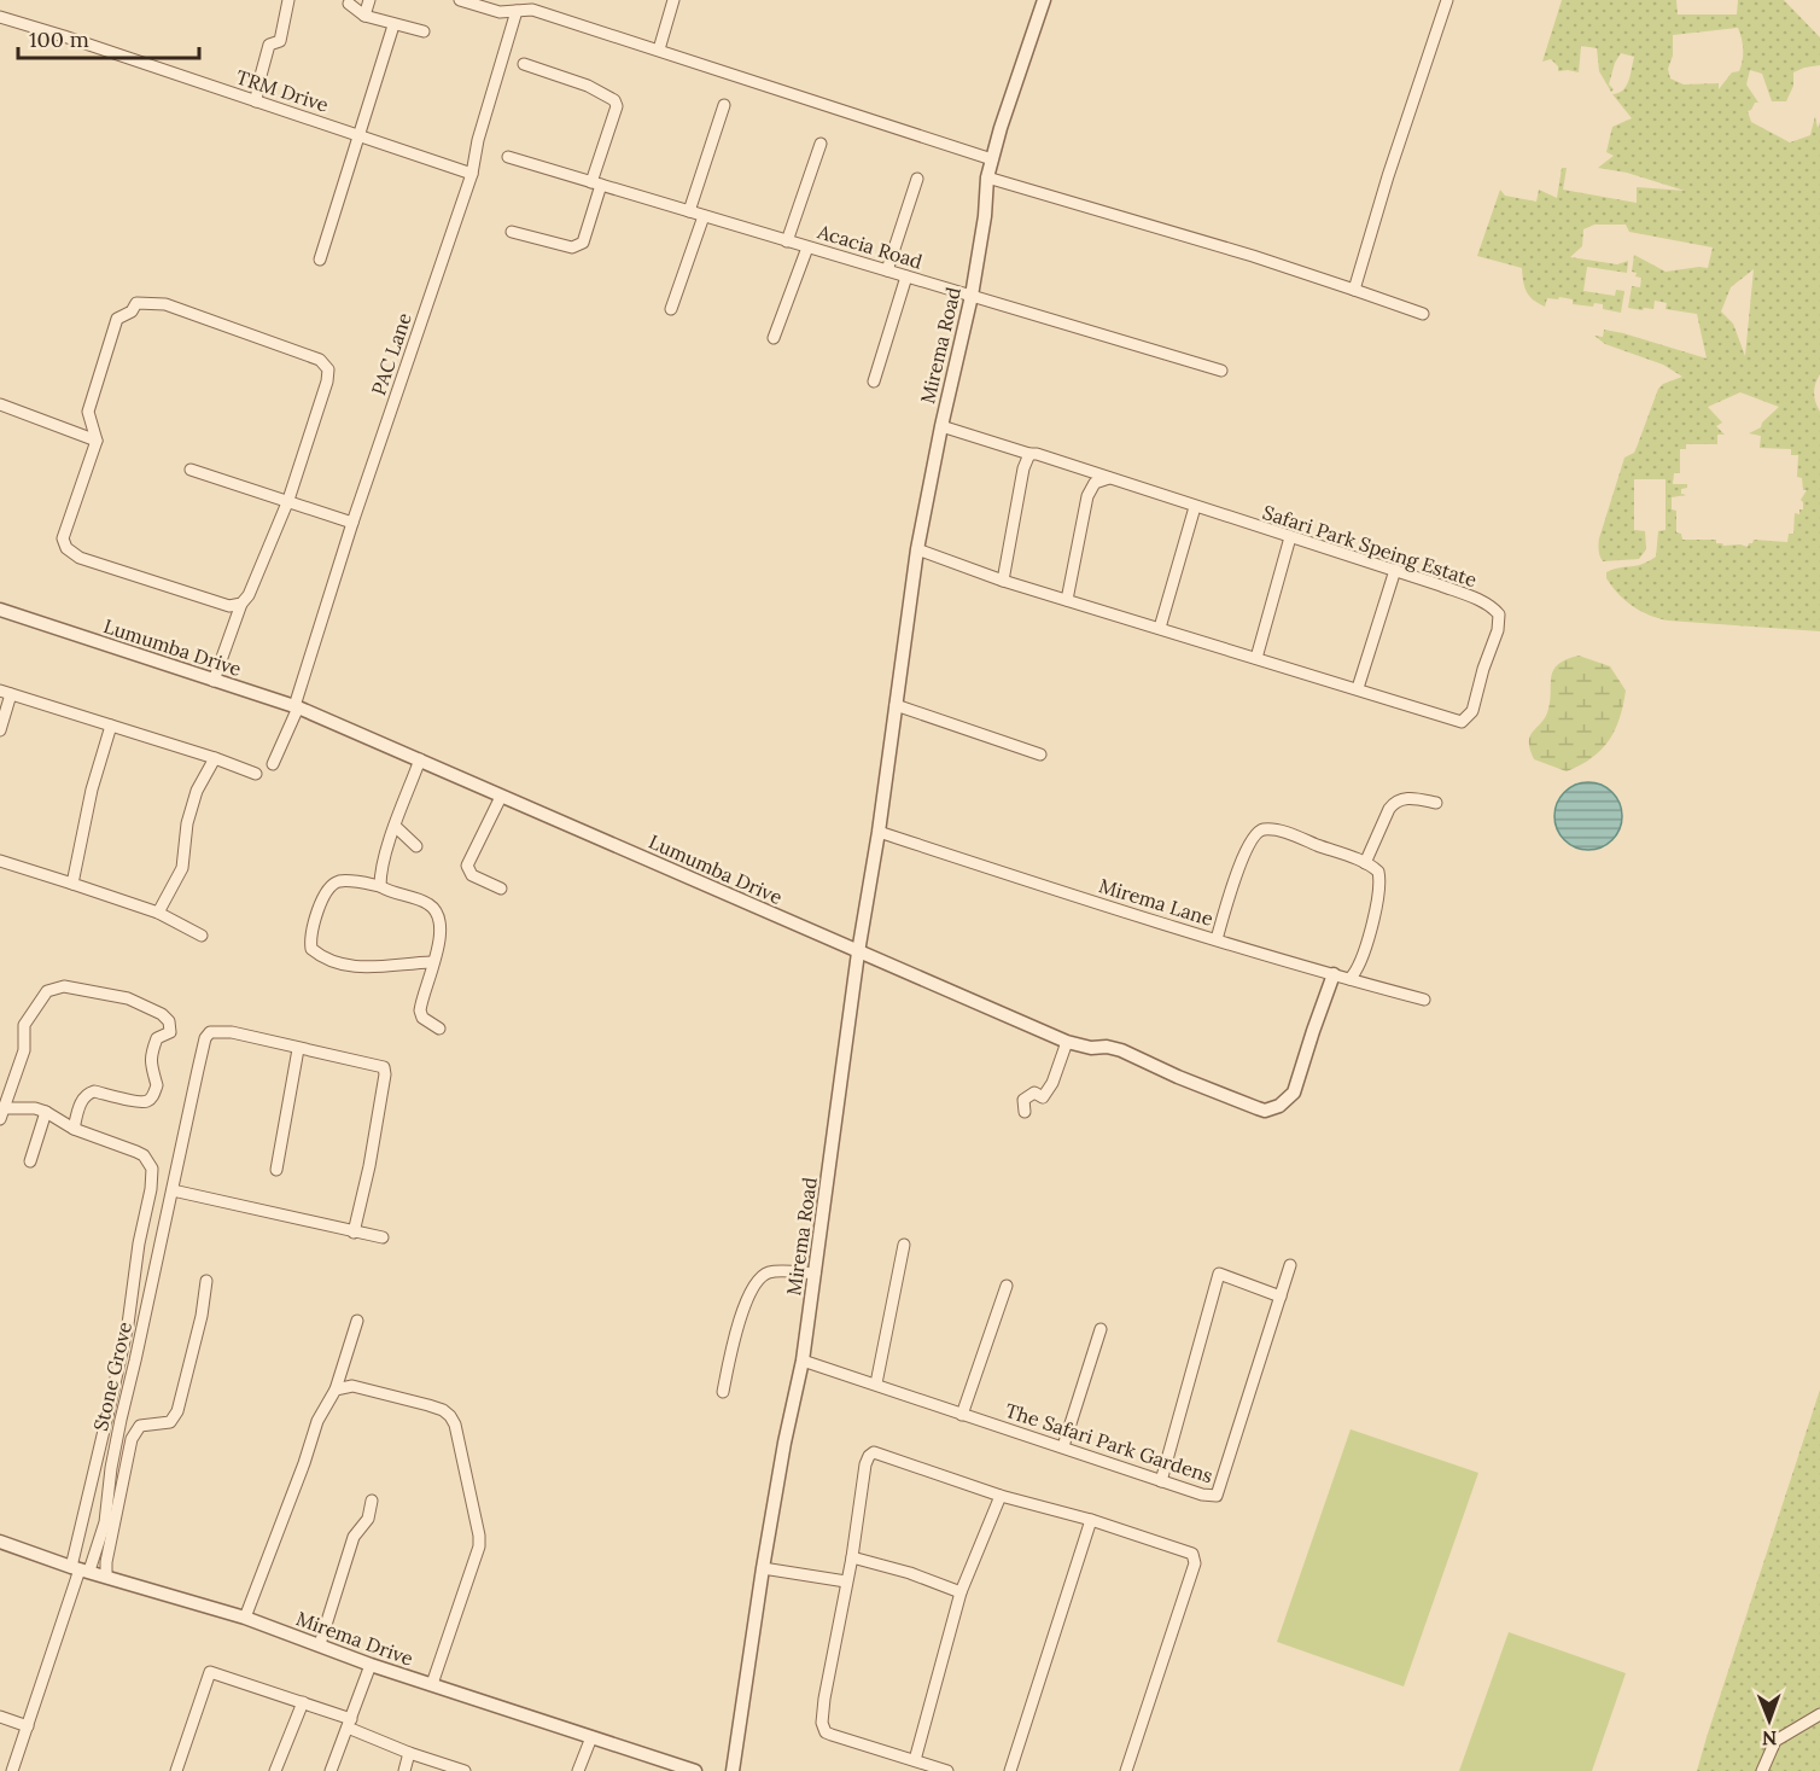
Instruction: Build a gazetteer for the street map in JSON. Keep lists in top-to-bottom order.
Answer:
{
  "streets": {
    "street": [
      "TRM Drive",
      "Acacia Road",
      "Mirema Road",
      "PAC Lane",
      "Safari Park Speing Estate",
      "Lumumba Drive",
      "Mirema Lane",
      "Stone Grove",
      "The Safari Park Gardens",
      "Mirema Drive"
    ]
  },
  "crossings": [
    ["TRM Drive", "PAC Lane"],
    ["Acacia Road", "Mirema Road"],
    ["Mirema Road", "Safari Park Speing Estate"],
    ["Mirema Road", "Lumumba Drive"],
    ["Mirema Road", "Mirema Lane"],
    ["Mirema Road", "The Safari Park Gardens"],
    ["PAC Lane", "Lumumba Drive"],
    ["Lumumba Drive", "Mirema Lane"],
    ["Stone Grove", "Mirema Drive"]
  ],
  "scale_bar": "100 m",
  "north": "bottom"
}
